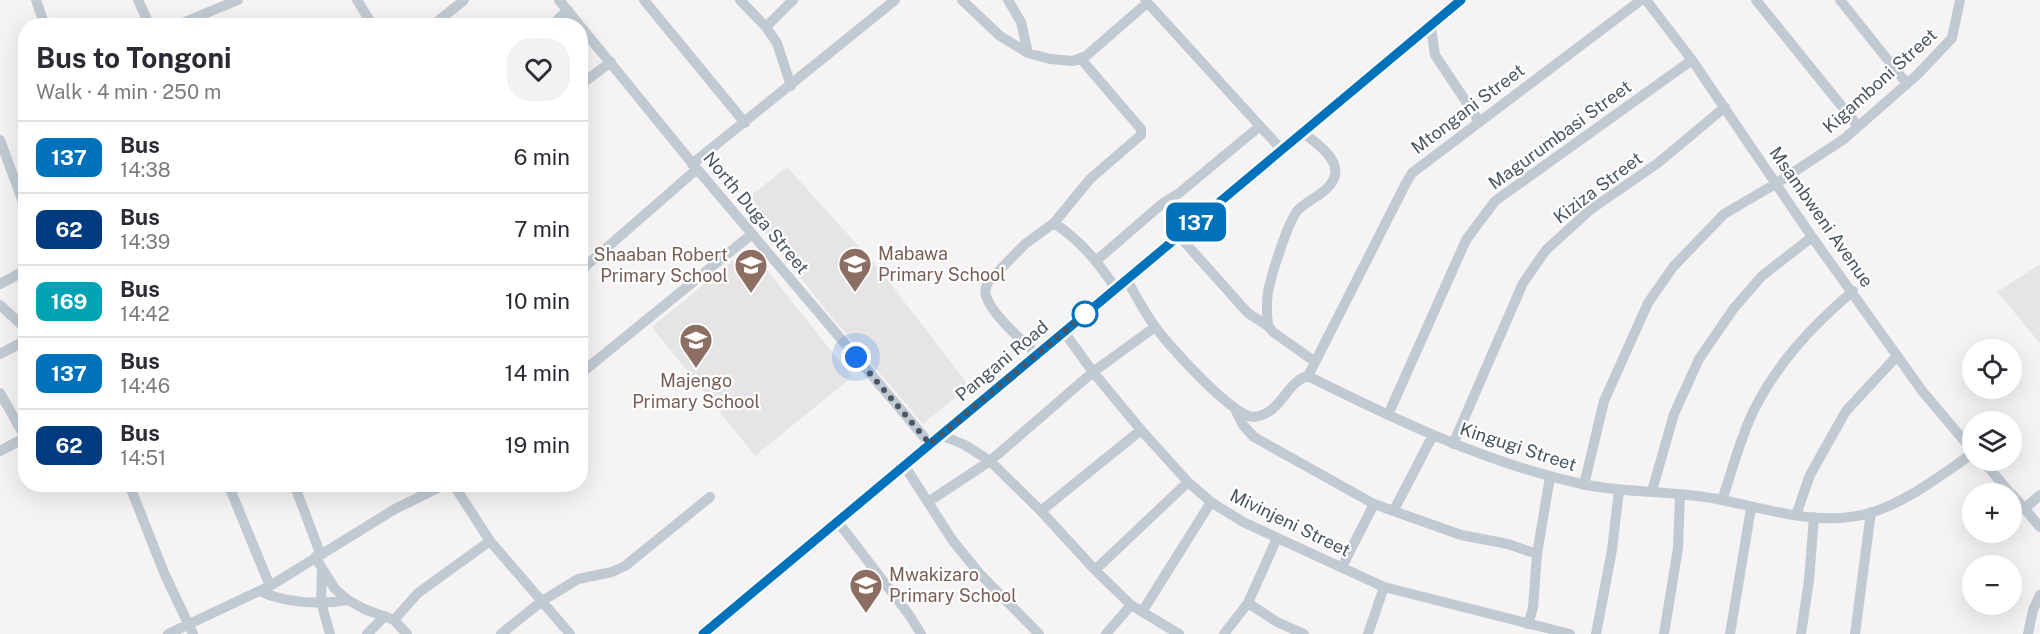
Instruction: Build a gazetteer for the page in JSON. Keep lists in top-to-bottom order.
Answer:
{
  "streets": {
    "main road": ["Pangani Road"],
    "street": [
      "Kigamboni Street",
      "Mtongani Street",
      "Magurumbasi Street",
      "Kiziza Street",
      "North Duga Street",
      "Msambweni Avenue",
      "Kingugi Street",
      "Mivinjeni Street"
    ]
  },
  "crossings": [
    ["Kigamboni Street", "Msambweni Avenue"],
    ["Kigamboni Street", "Kingugi Street"],
    ["Mtongani Street", "Kingugi Street"],
    ["Magurumbasi Street", "Msambweni Avenue"],
    ["Magurumbasi Street", "Kingugi Street"],
    ["Kiziza Street", "Msambweni Avenue"],
    ["Kiziza Street", "Kingugi Street"],
    ["North Duga Street", "Pangani Road"],
    ["Pangani Road", "Mivinjeni Street"]
  ],
  "places": {
    "school or university": [
      "Mabawa Primary School",
      "Shaaban Robert Primary School",
      "Majengo Primary School",
      "Mwakizaro Primary School"
    ]
  },
  "lines": ["bus line 137"],
  "page": {
    "on_map": "137",
    "heading": ["Bus to Tongoni", "Walk · 4 min · 250 m"],
    "list": [
      {
        "mark": "137",
        "name": "Bus",
        "note": "14:38",
        "value": "6 min"
      },
      {
        "mark": "62",
        "name": "Bus",
        "note": "14:39",
        "value": "7 min"
      },
      {
        "mark": "169",
        "name": "Bus",
        "note": "14:42",
        "value": "10 min"
      },
      {
        "mark": "137",
        "name": "Bus",
        "note": "14:46",
        "value": "14 min"
      },
      {
        "mark": "62",
        "name": "Bus",
        "note": "14:51",
        "value": "19 min"
      }
    ],
    "map_buttons": ["+", "−"]
  }
}
